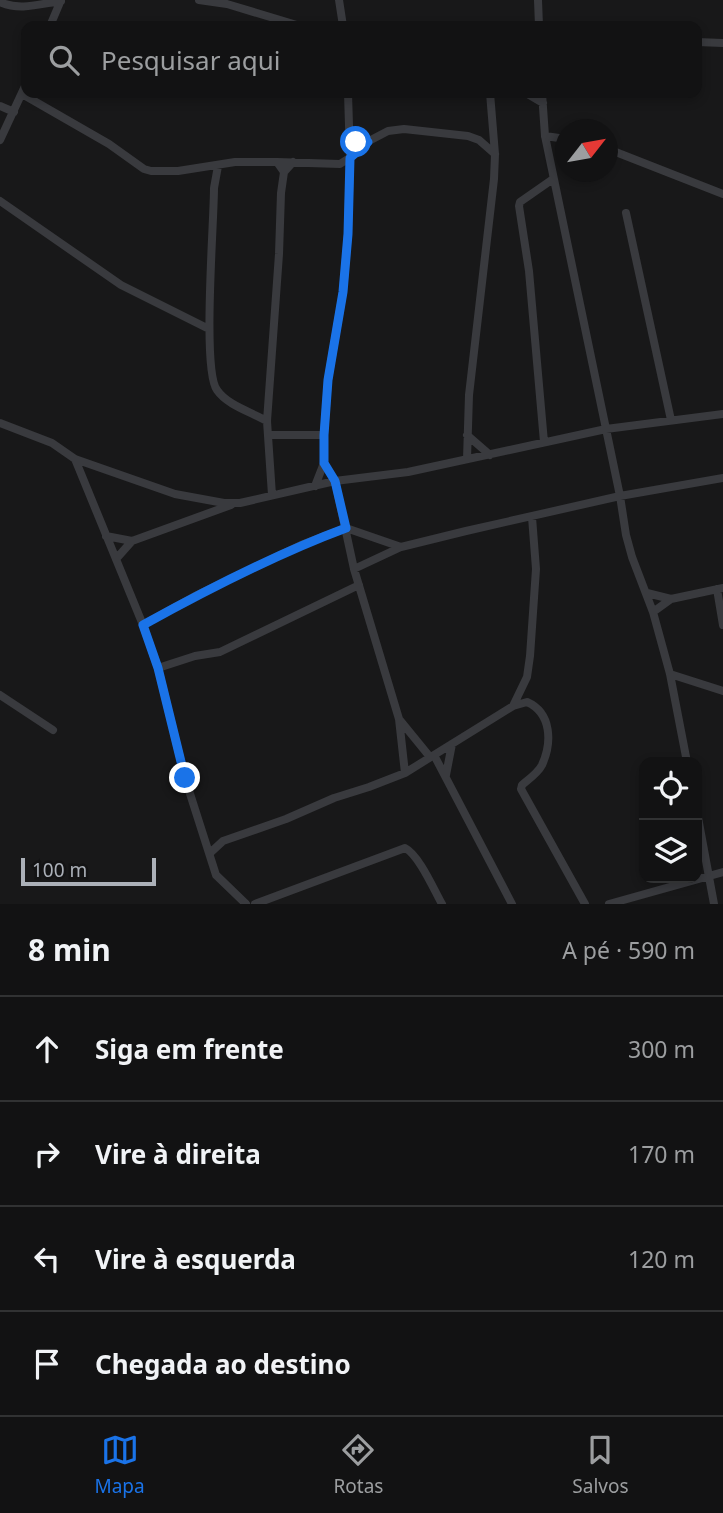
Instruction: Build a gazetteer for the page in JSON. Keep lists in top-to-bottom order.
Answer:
{
  "scale_bar": "100 m",
  "north": "top right",
  "page": {
    "search": "Pesquisar aqui",
    "scale": "100 m",
    "heading": ["8 min", "A pé · 590 m"],
    "list": [
      ["Siga em frente", "300 m"],
      ["Vire à direita", "170 m"],
      ["Vire à esquerda", "120 m"],
      "Chegada ao destino"
    ],
    "nav": ["Mapa", "Rotas", "Salvos"]
  }
}
